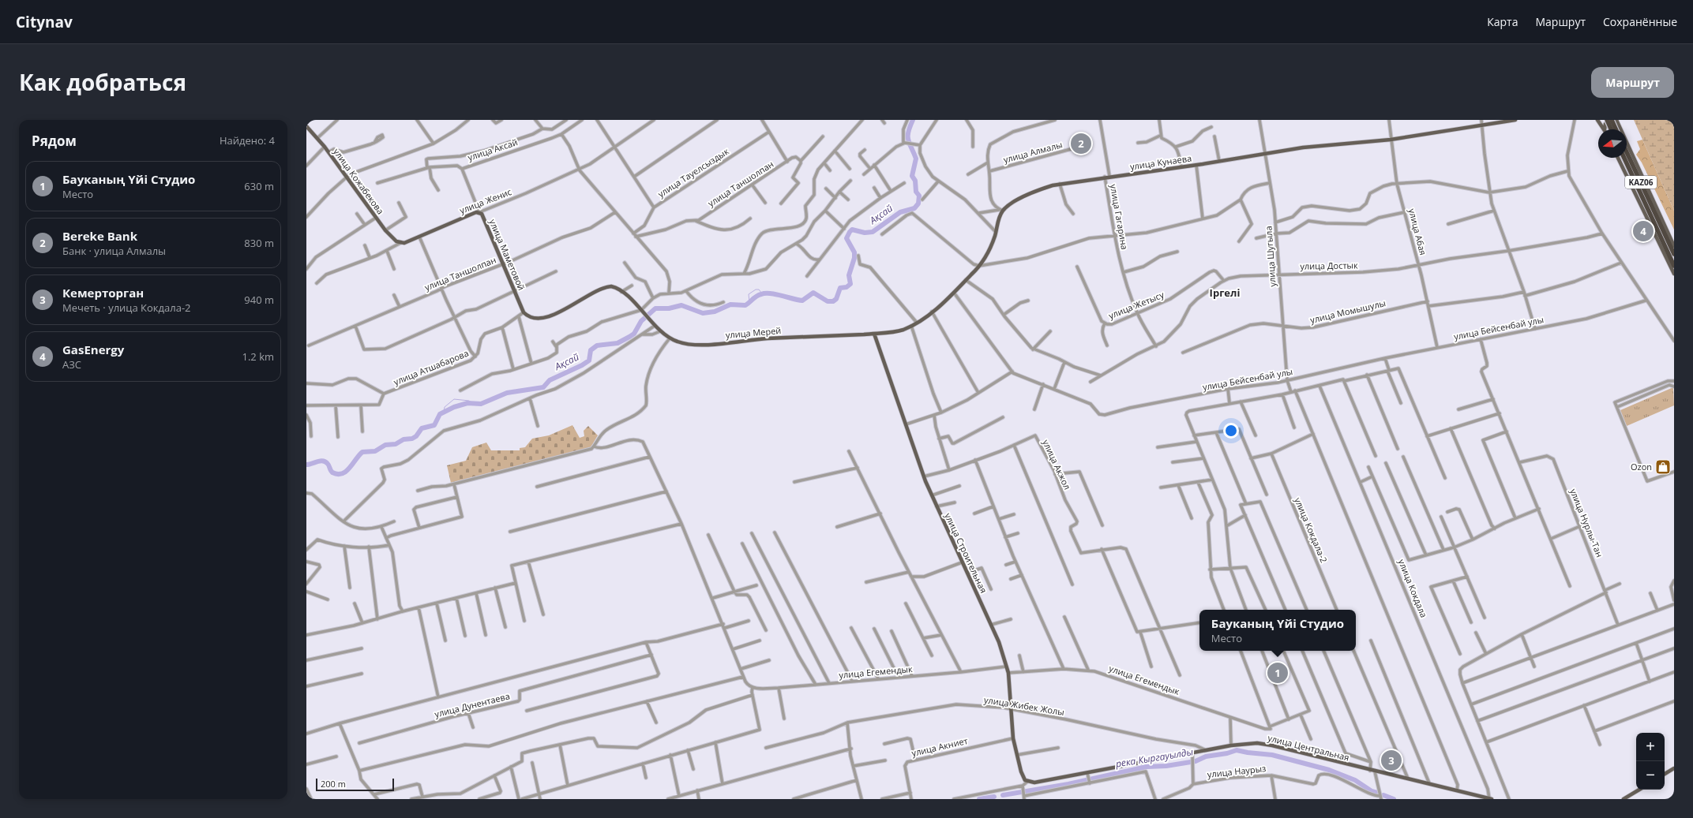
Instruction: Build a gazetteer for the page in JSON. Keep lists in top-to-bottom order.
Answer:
{
  "streets": {
    "highway": ["KАZ06"],
    "main road": [
      "улица Кунаева",
      "улица Кожабекова",
      "улица Женис",
      "улица Маметовой",
      "улица Мерей",
      "улица Строительная",
      "улица Центральная"
    ],
    "street": [
      "улица Аксай",
      "улица Алмалы",
      "улица Тауелсыздык",
      "улица Таншолпан",
      "улица Гагарина",
      "улица Абая",
      "улица Шугыла",
      "улица Достык",
      "улица Жетысу",
      "улица Момышулы",
      "улица Бейсенбай улы",
      "улица Атшабарова",
      "улица Акжол",
      "улица Нурлы-Тан",
      "улица Кокдала-2",
      "улица Кокдала",
      "улица Егемендык",
      "улица Дунентаева",
      "улица Жибек Жолы",
      "улица Акниет",
      "улица Наурыз"
    ]
  },
  "crossings": [
    ["улица Аксай", "улица Маметовой"],
    ["улица Кунаева", "улица Гагарина"],
    ["улица Кунаева", "улица Абая"],
    ["улица Кунаева", "улица Шугыла"],
    ["улица Кожабекова", "улица Женис"],
    ["улица Таншолпан", "улица Маметовой"],
    ["улица Женис", "улица Маметовой"],
    ["улица Гагарина", "улица Достык"],
    ["улица Гагарина", "улица Жетысу"],
    ["улица Абая", "улица Достык"],
    ["улица Абая", "улица Момышулы"],
    ["улица Абая", "улица Бейсенбай улы"],
    ["улица Маметовой", "улица Атшабарова"],
    ["улица Шугыла", "улица Достык"],
    ["улица Шугыла", "улица Момышулы"],
    ["улица Шугыла", "улица Бейсенбай улы"],
    ["улица Достык", "улица Жетысу"],
    ["улица Мерей", "улица Строительная"],
    ["улица Акжол", "улица Строительная"],
    ["улица Строительная", "улица Егемендык"],
    ["улица Строительная", "улица Жибек Жолы"],
    ["улица Строительная", "улица Акниет"],
    ["улица Строительная", "улица Центральная"],
    ["улица Кокдала", "улица Центральная"],
    ["улица Жибек Жолы", "улица Центральная"]
  ],
  "districts": ["Іргелі"],
  "water": ["Ақсай", "река Кыргауылды"],
  "places": {
    "shop": ["Ozon"]
  },
  "scale_bar": "200 m",
  "north": "left",
  "page": {
    "header": "Citynav",
    "nav": ["Карта", "Маршрут", "Сохранённые"],
    "title": "Как добраться",
    "buttons": "Маршрут",
    "heading": ["Рядом", "Найдено: 4"],
    "pins": [
      "2",
      "4",
      "1",
      "3"
    ],
    "list": [
      {
        "mark": "1",
        "name": "Бауканың Үйі Студио",
        "note": "Место",
        "value": "630 m"
      },
      {
        "mark": "2",
        "name": "Bereke Bank",
        "note": "Банк · улица Алмалы",
        "value": "830 m"
      },
      {
        "mark": "3",
        "name": "Кемерторган",
        "note": "Мечеть · улица Кокдала-2",
        "value": "940 m"
      },
      {
        "mark": "4",
        "name": "GasEnergy",
        "note": "АЗС",
        "value": "1.2 km"
      }
    ],
    "popup": ["Бауканың Үйі Студио", "Место"],
    "map_buttons": ["+", "−"],
    "scale": "200 m"
  }
}
